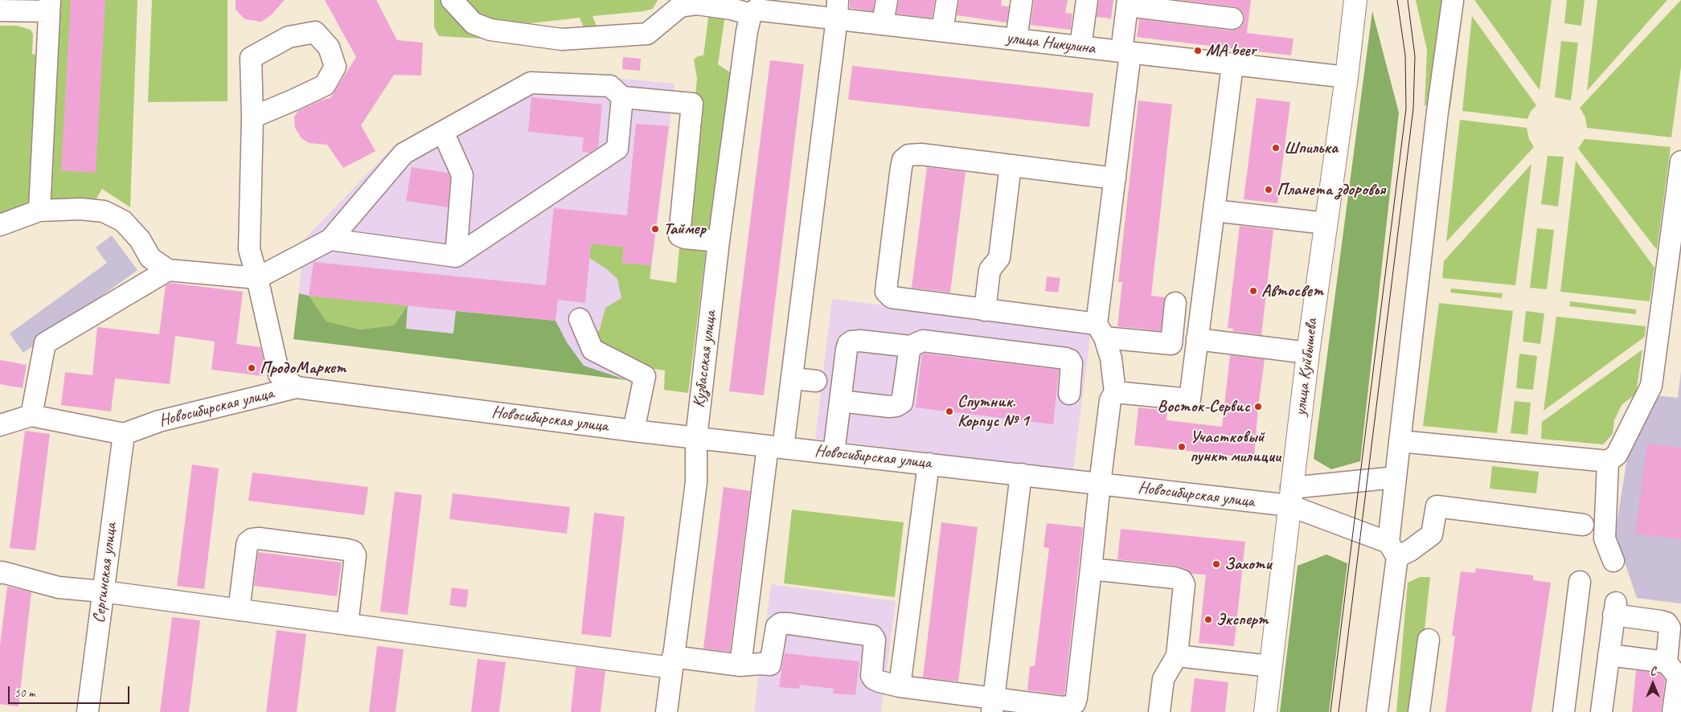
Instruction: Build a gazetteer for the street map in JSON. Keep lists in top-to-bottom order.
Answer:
{
  "streets": {
    "main road": ["улица Куйбышева"],
    "street": [
      "улица Никулина",
      "Кузбасская улица",
      "Новосибирская улица",
      "Сергинская улица"
    ]
  },
  "crossings": [
    ["улица Никулина", "Кузбасская улица"],
    ["улица Никулина", "улица Куйбышева"],
    ["Кузбасская улица", "Новосибирская улица"],
    ["улица Куйбышева", "Новосибирская улица"],
    ["Новосибирская улица", "Сергинская улица"]
  ],
  "places": [
    "MA beer",
    "Шпилька",
    "Планета здоровья",
    "Таймер",
    "Автосвет",
    "ПродоМаркет",
    "Восток-Сервис",
    "Спутник. Корпус № 1",
    "Участковый пункт милиции",
    "Захоти",
    "Эксперт"
  ],
  "scale_bar": "50 m",
  "north": "top"
}
